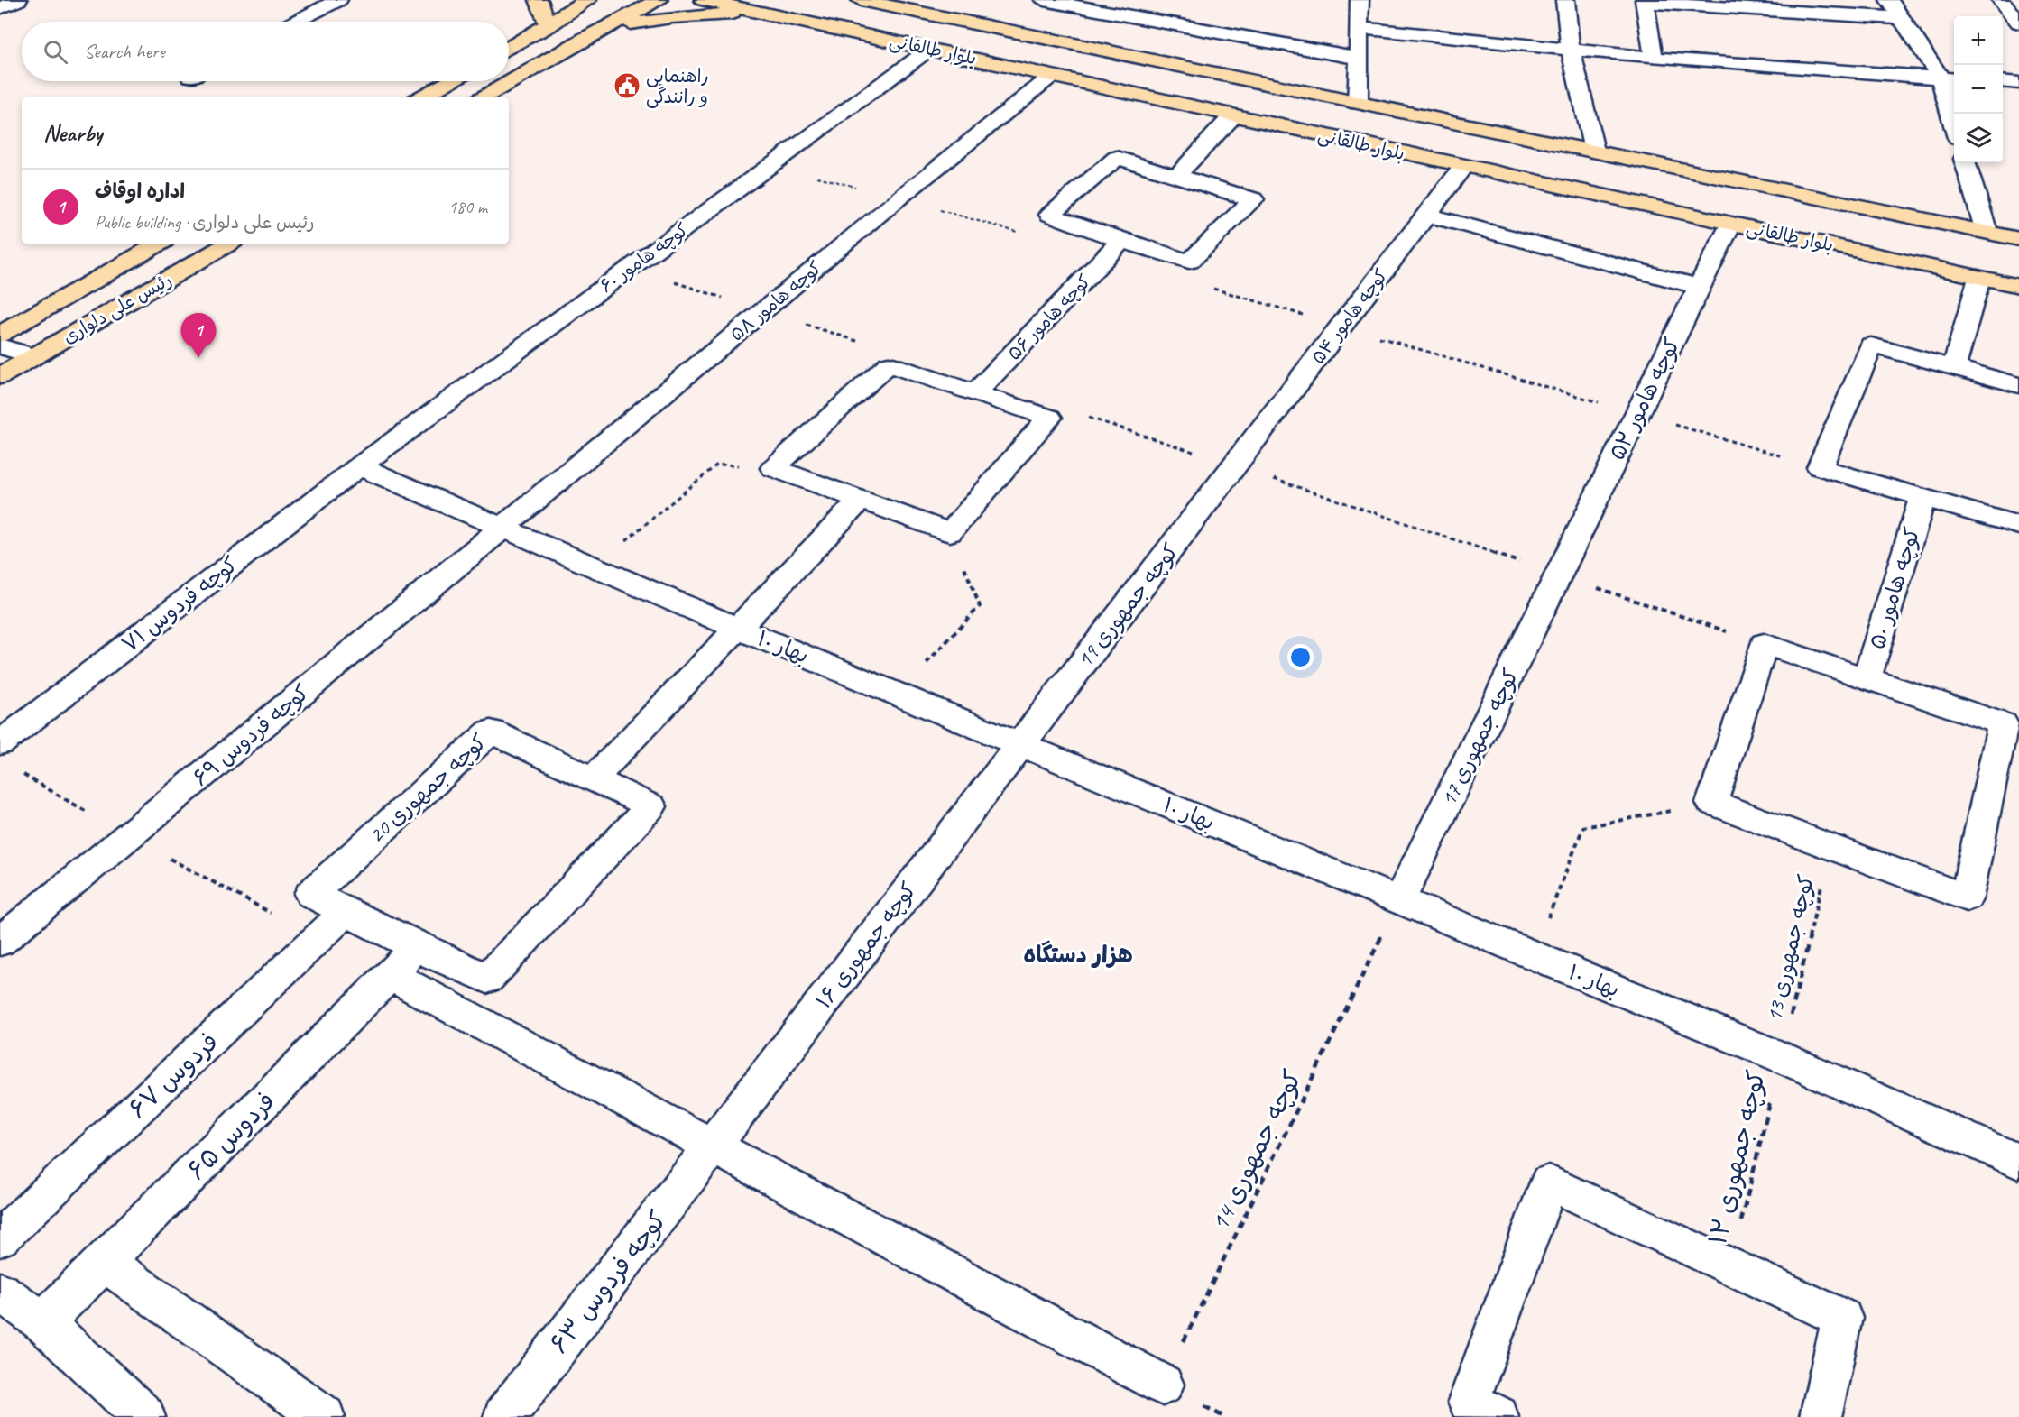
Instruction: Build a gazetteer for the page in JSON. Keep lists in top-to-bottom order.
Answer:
{
  "streets": {
    "main road": ["بلوار طالقانی", "رئیس علی دلواری"],
    "street": [
      "کوچه هامور ۶۰",
      "کوچه هامور ۵۸",
      "کوچه هامور ۵۴",
      "کوچه هامور ۵۶",
      "کوچه هامور ۵۲",
      "کوچه هامور ۵۰",
      "کوچه فردوس ۷۱",
      "کوچه جمهوری 19",
      "بهار ۱۰",
      "کوچه فردوس ۶۹",
      "کوچه جمهوری 17",
      "کوچه جمهوری 20",
      "کوچه جمهوری ۱۶",
      "فردوس ۶۷",
      "فردوس ۶۵",
      "کوچه فردوس ۶۳"
    ],
    "path": ["کوچه جمهوری 13", "کوچه جمهوری 14", "کوچه جمهوری ۱۲"]
  },
  "crossings": [
    ["بلوار طالقانی", "کوچه هامور ۶۰"],
    ["بلوار طالقانی", "کوچه هامور ۵۸"],
    ["بلوار طالقانی", "کوچه هامور ۵۴"],
    ["بلوار طالقانی", "کوچه هامور ۵۲"],
    ["کوچه هامور ۶۰", "کوچه فردوس ۷۱"],
    ["کوچه هامور ۶۰", "بهار ۱۰"],
    ["کوچه هامور ۵۸", "بهار ۱۰"],
    ["کوچه هامور ۵۸", "کوچه فردوس ۶۹"],
    ["کوچه هامور ۵۴", "کوچه جمهوری 19"],
    ["کوچه هامور ۵۲", "کوچه جمهوری 17"],
    ["کوچه فردوس ۷۱", "بهار ۱۰"],
    ["کوچه جمهوری 19", "بهار ۱۰"],
    ["کوچه جمهوری 19", "کوچه جمهوری ۱۶"],
    ["بهار ۱۰", "کوچه فردوس ۶۹"],
    ["بهار ۱۰", "کوچه جمهوری 17"],
    ["بهار ۱۰", "کوچه جمهوری ۱۶"],
    ["بهار ۱۰", "کوچه جمهوری 13"],
    ["بهار ۱۰", "کوچه جمهوری 14"],
    ["بهار ۱۰", "کوچه جمهوری ۱۲"],
    ["کوچه جمهوری 17", "کوچه جمهوری 14"],
    ["کوچه جمهوری 20", "فردوس ۶۷"],
    ["کوچه جمهوری 20", "فردوس ۶۵"],
    ["کوچه جمهوری ۱۶", "کوچه فردوس ۶۳"],
    ["کوچه جمهوری 13", "کوچه جمهوری ۱۲"]
  ],
  "districts": ["هزار دستگاه"],
  "places": {
    "public building": ["راهنمایی و رانندگی"]
  },
  "page": {
    "map_buttons": ["+", "−"],
    "search": "Search here",
    "heading": "Nearby",
    "list": [
      {
        "mark": "1",
        "name": "اداره اوقاف",
        "note": "Public building · رئیس علی دلواری",
        "value": "180 m"
      }
    ],
    "pins": "1"
  }
}
